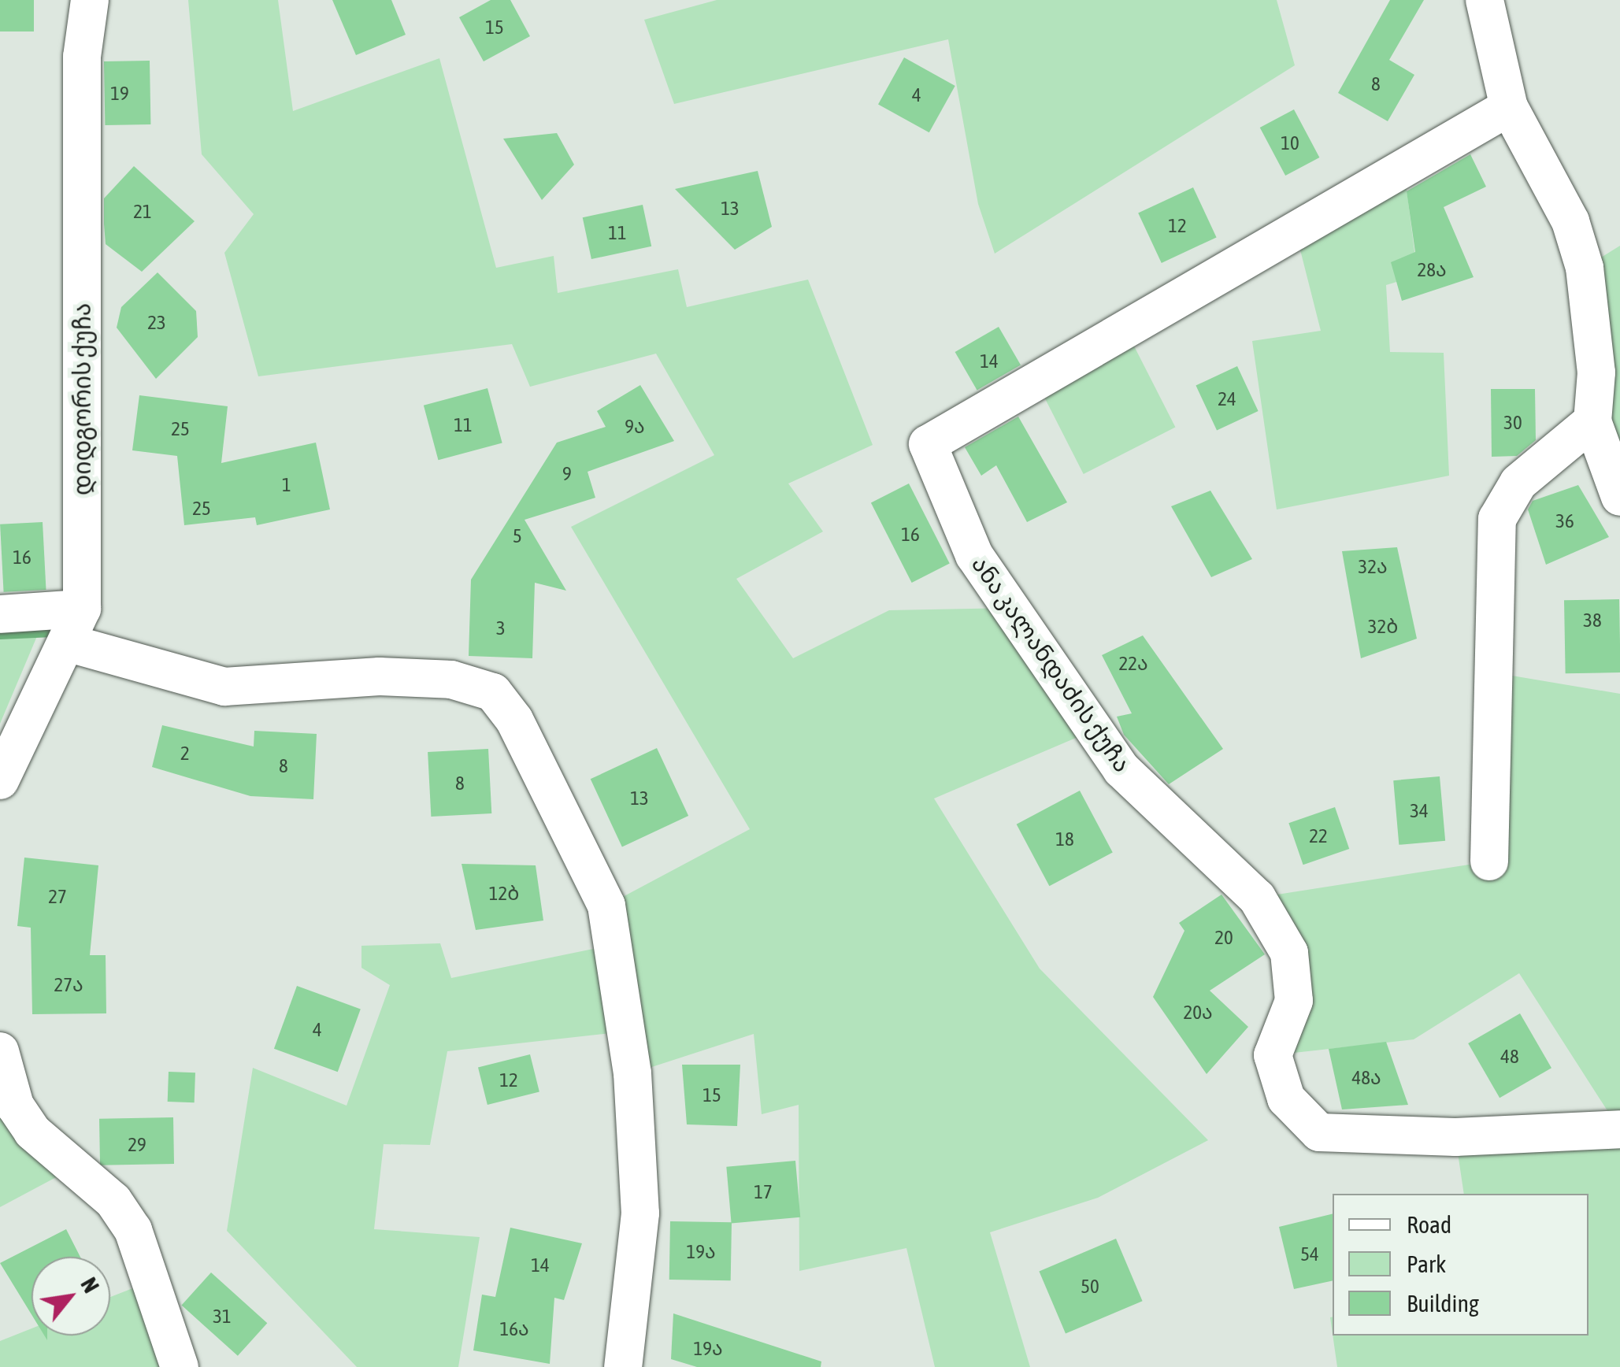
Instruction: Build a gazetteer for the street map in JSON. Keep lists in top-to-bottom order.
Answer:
{
  "streets": {
    "street": ["დიდგორის ქუჩა", "ანა კალანდაძის ქუჩა"]
  },
  "house_numbers": [
    "15",
    "8",
    "19",
    "4",
    "10",
    "13",
    "21",
    "12",
    "11",
    "28ა",
    "23",
    "14",
    "24",
    "30",
    "11",
    "9ა",
    "25",
    "9",
    "1",
    "25",
    "36",
    "16",
    "5",
    "16",
    "32ა",
    "38",
    "32ბ",
    "3",
    "22ა",
    "2",
    "8",
    "8",
    "13",
    "34",
    "22",
    "18",
    "12ბ",
    "27",
    "20",
    "27ა",
    "20ა",
    "4",
    "48",
    "48ა",
    "12",
    "15",
    "29",
    "17",
    "19ა",
    "54",
    "14",
    "50",
    "31",
    "16ა",
    "19ა"
  ],
  "legend": ["Road", "Park", "Building"],
  "north": "top right"
}
